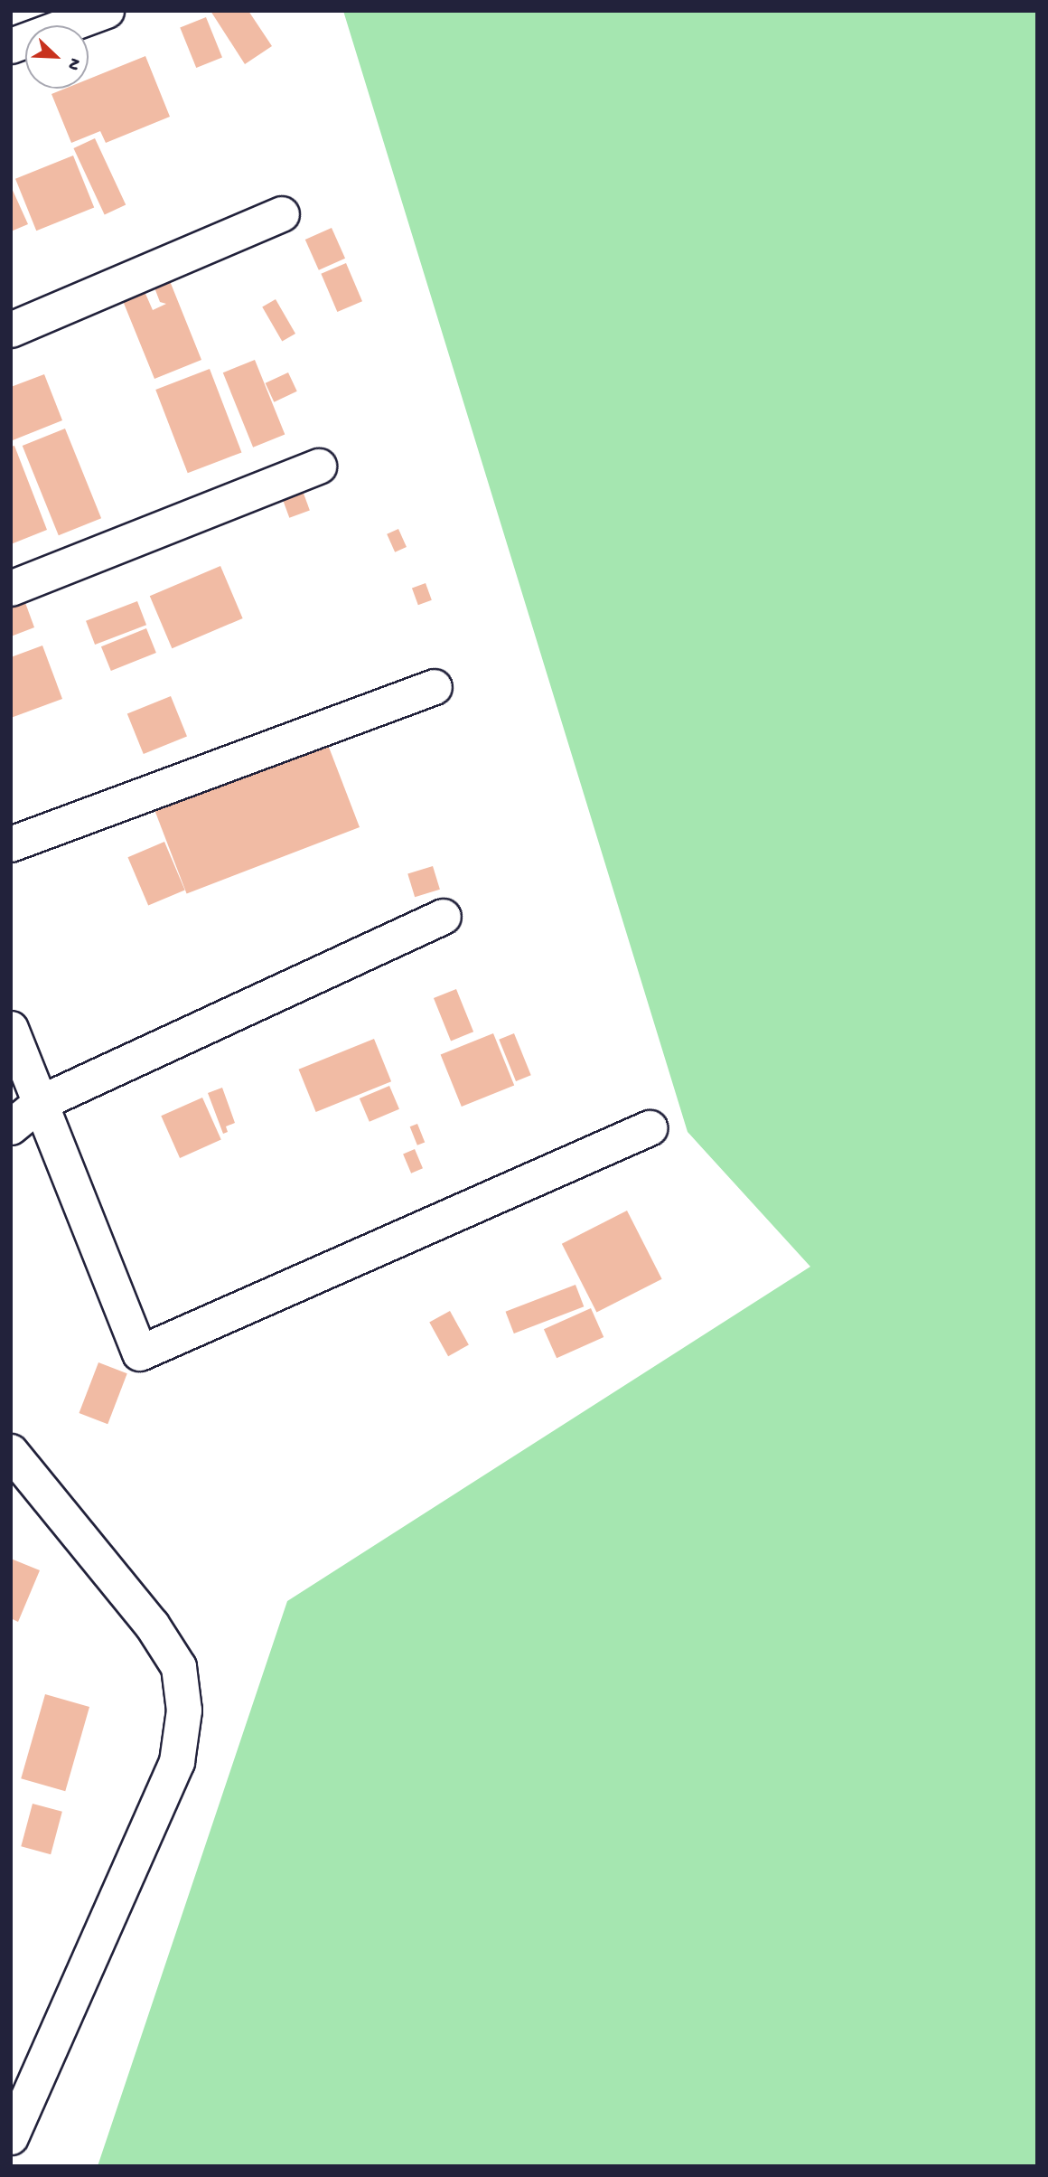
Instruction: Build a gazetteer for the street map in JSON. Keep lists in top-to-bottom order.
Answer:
{
  "north": "bottom right"
}
